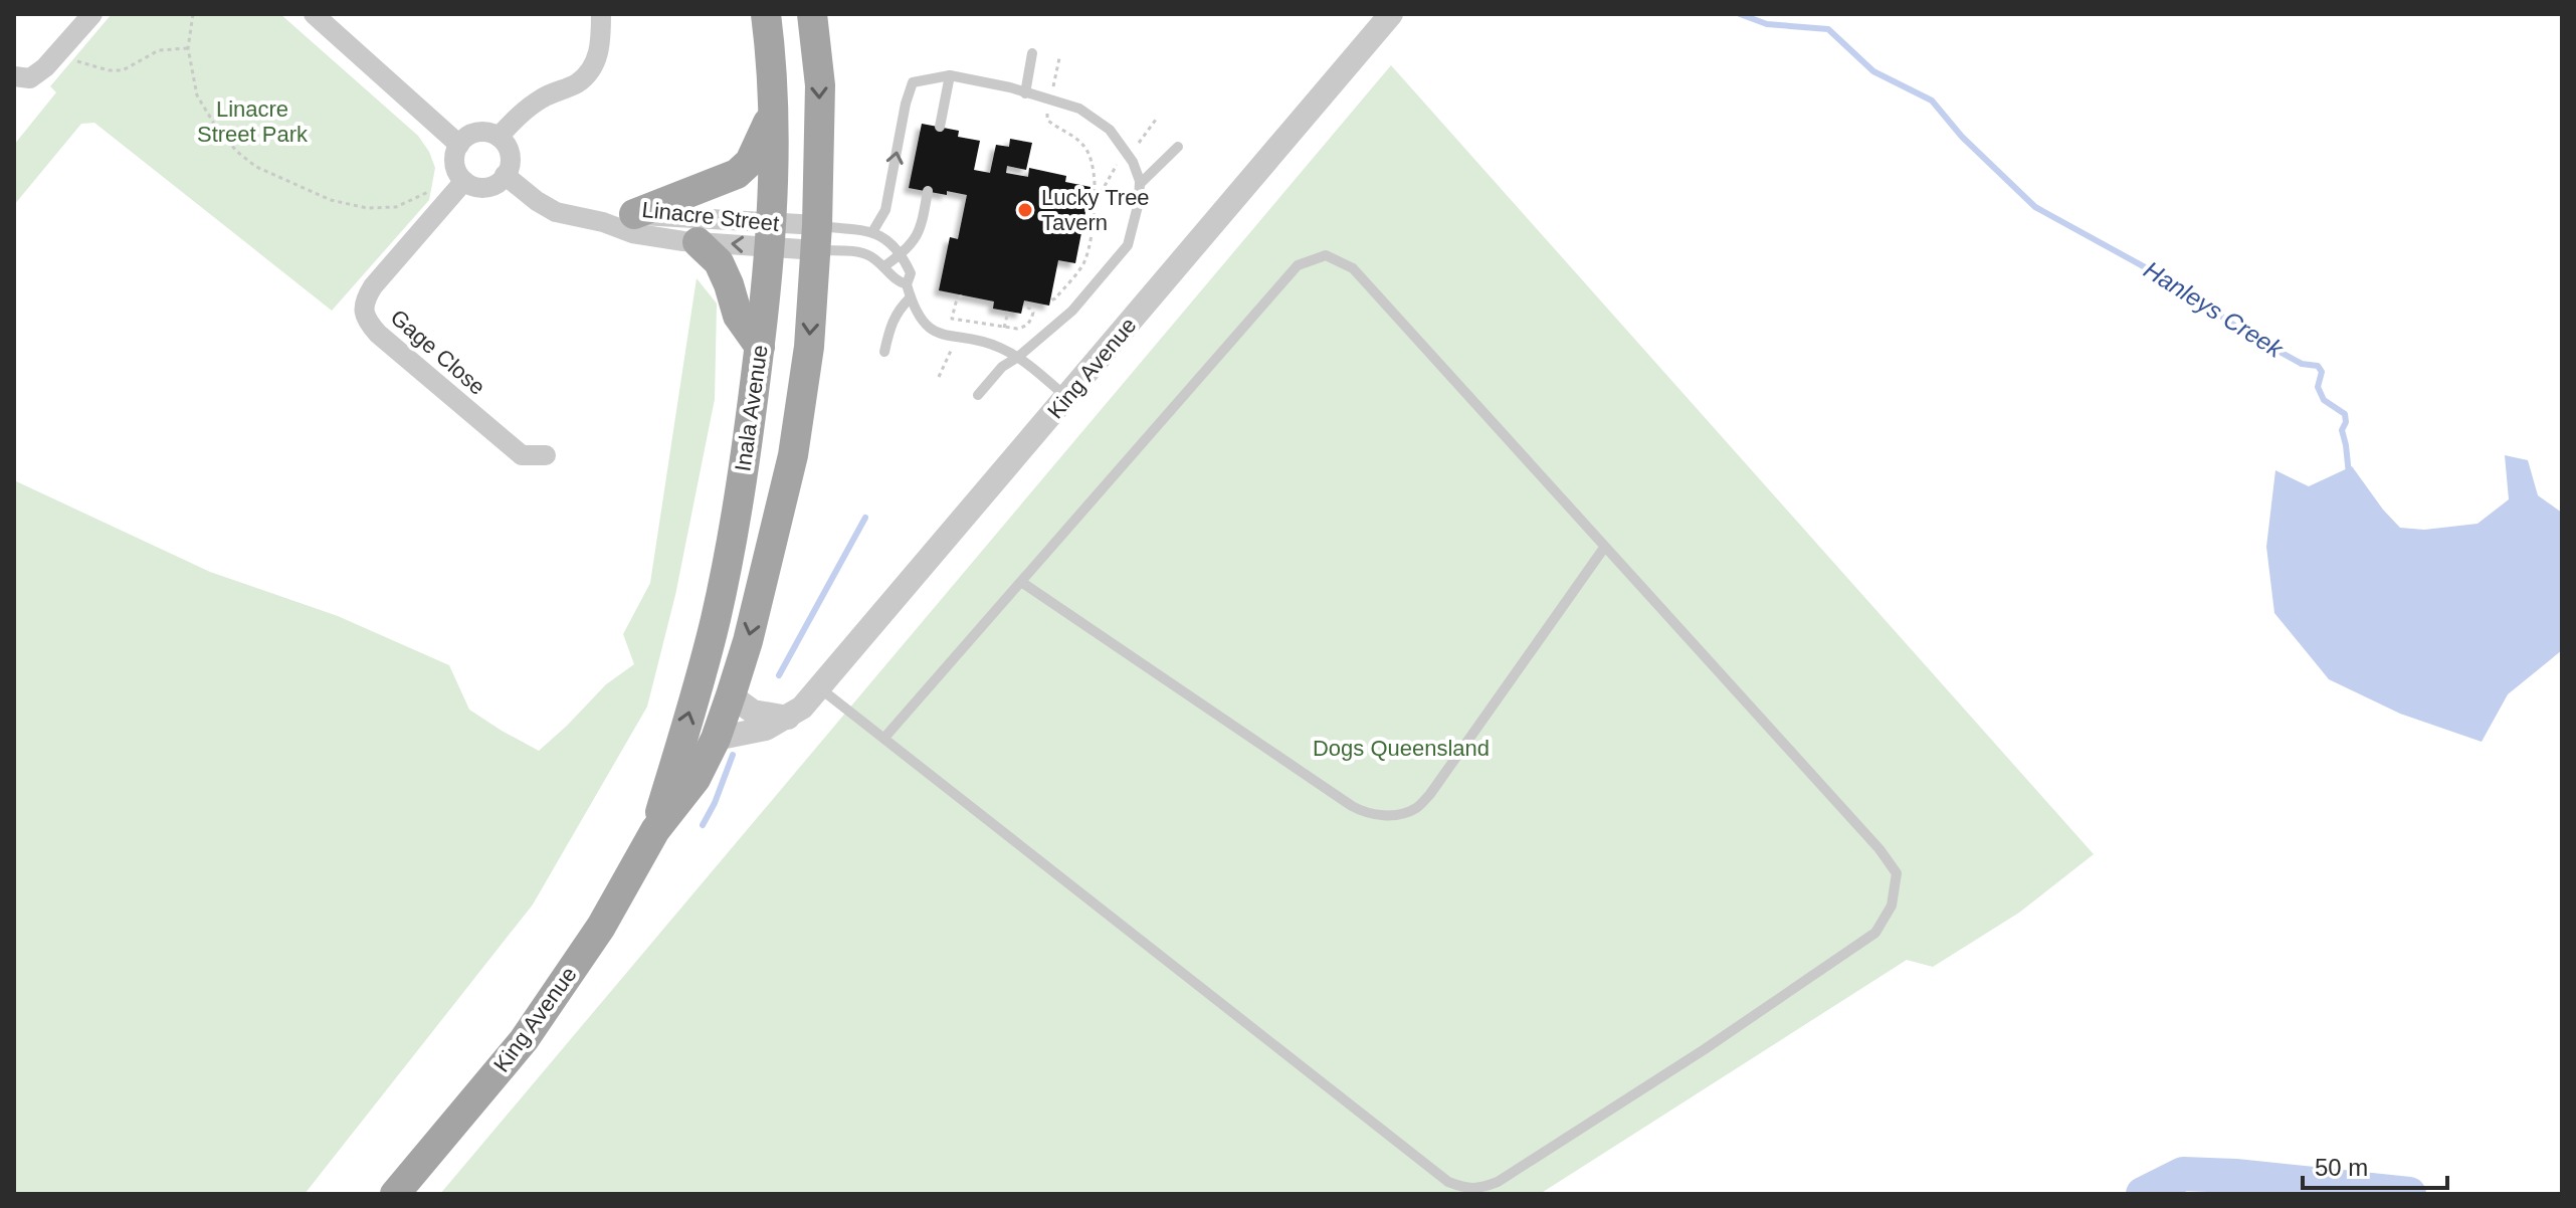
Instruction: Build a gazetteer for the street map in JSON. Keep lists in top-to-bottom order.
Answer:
{
  "streets": {
    "main road": ["King Avenue", "Inala Avenue"],
    "street": ["Linacre Street", "Gage Close"]
  },
  "crossings": [
    ["Linacre Street", "Gage Close"],
    ["Linacre Street", "Inala Avenue"],
    ["King Avenue", "Inala Avenue"]
  ],
  "water": ["Hanleys Creek"],
  "parks": ["Linacre Street Park", "Dogs Queensland"],
  "places": ["Lucky Tree Tavern"],
  "scale_bar": "50 m"
}
